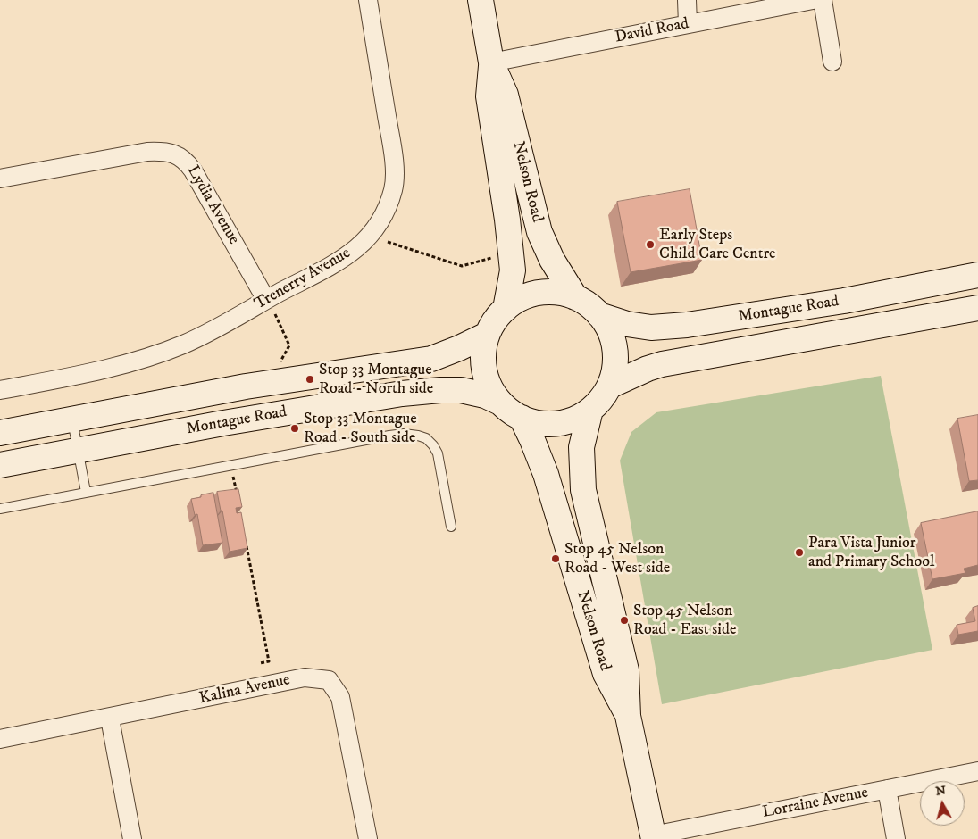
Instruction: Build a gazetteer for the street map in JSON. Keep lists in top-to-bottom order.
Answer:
{
  "streets": {
    "main road": ["Nelson Road", "Montague Road"],
    "street": [
      "David Road",
      "Lydia Avenue",
      "Trenerry Avenue",
      "Kalina Avenue",
      "Lorraine Avenue"
    ]
  },
  "crossings": [
    ["David Road", "Nelson Road"],
    ["Nelson Road", "Montague Road"],
    ["Nelson Road", "Lorraine Avenue"],
    ["Lydia Avenue", "Trenerry Avenue"]
  ],
  "places": [
    "Early Steps Child Care Centre",
    "Stop 33 Montague Road - North side",
    "Stop 33 Montague Road - South side",
    "Para Vista Junior and Primary School",
    "Stop 45 Nelson Road - West side",
    "Stop 45 Nelson Road - East side"
  ],
  "north": "top"
}
